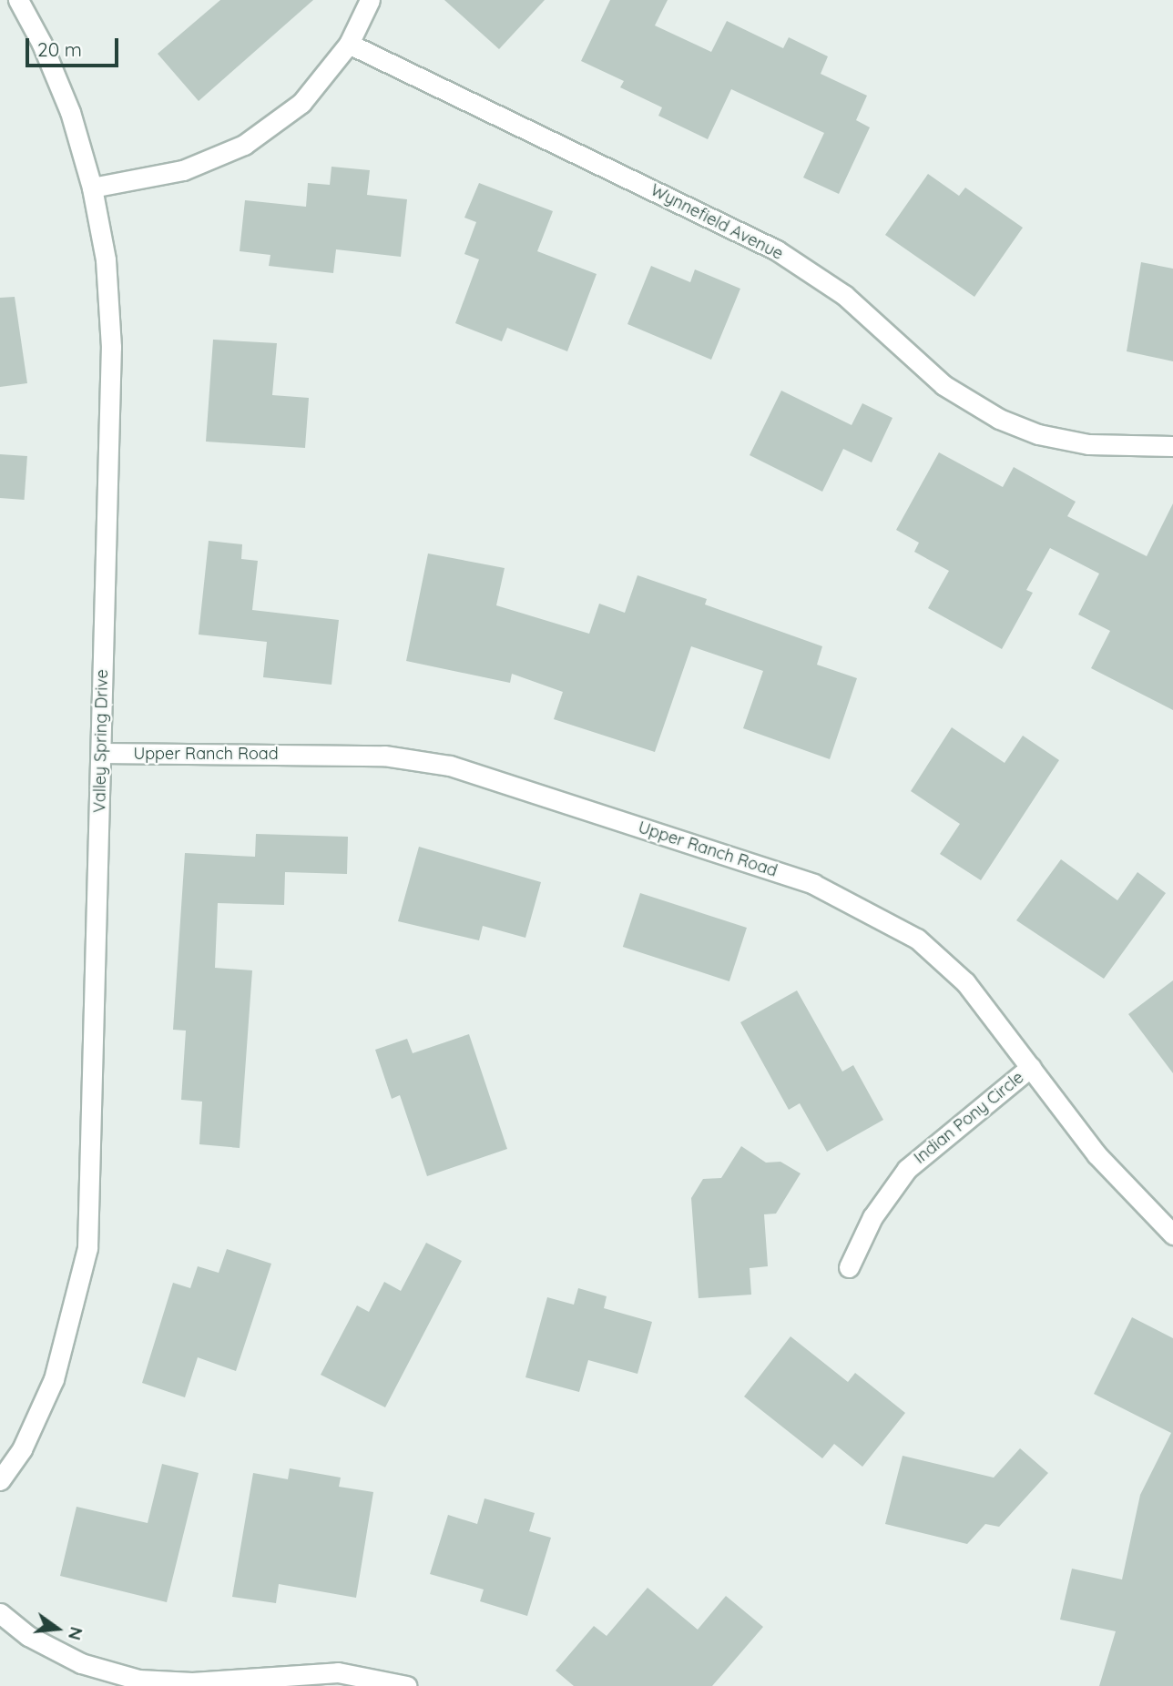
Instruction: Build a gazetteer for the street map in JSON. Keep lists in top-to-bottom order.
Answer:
{
  "streets": {
    "street": [
      "Wynnefield Avenue",
      "Valley Spring Drive",
      "Upper Ranch Road",
      "Indian Pony Circle"
    ]
  },
  "crossings": [
    ["Valley Spring Drive", "Upper Ranch Road"],
    ["Upper Ranch Road", "Indian Pony Circle"]
  ],
  "scale_bar": "20 m",
  "north": "right"
}
